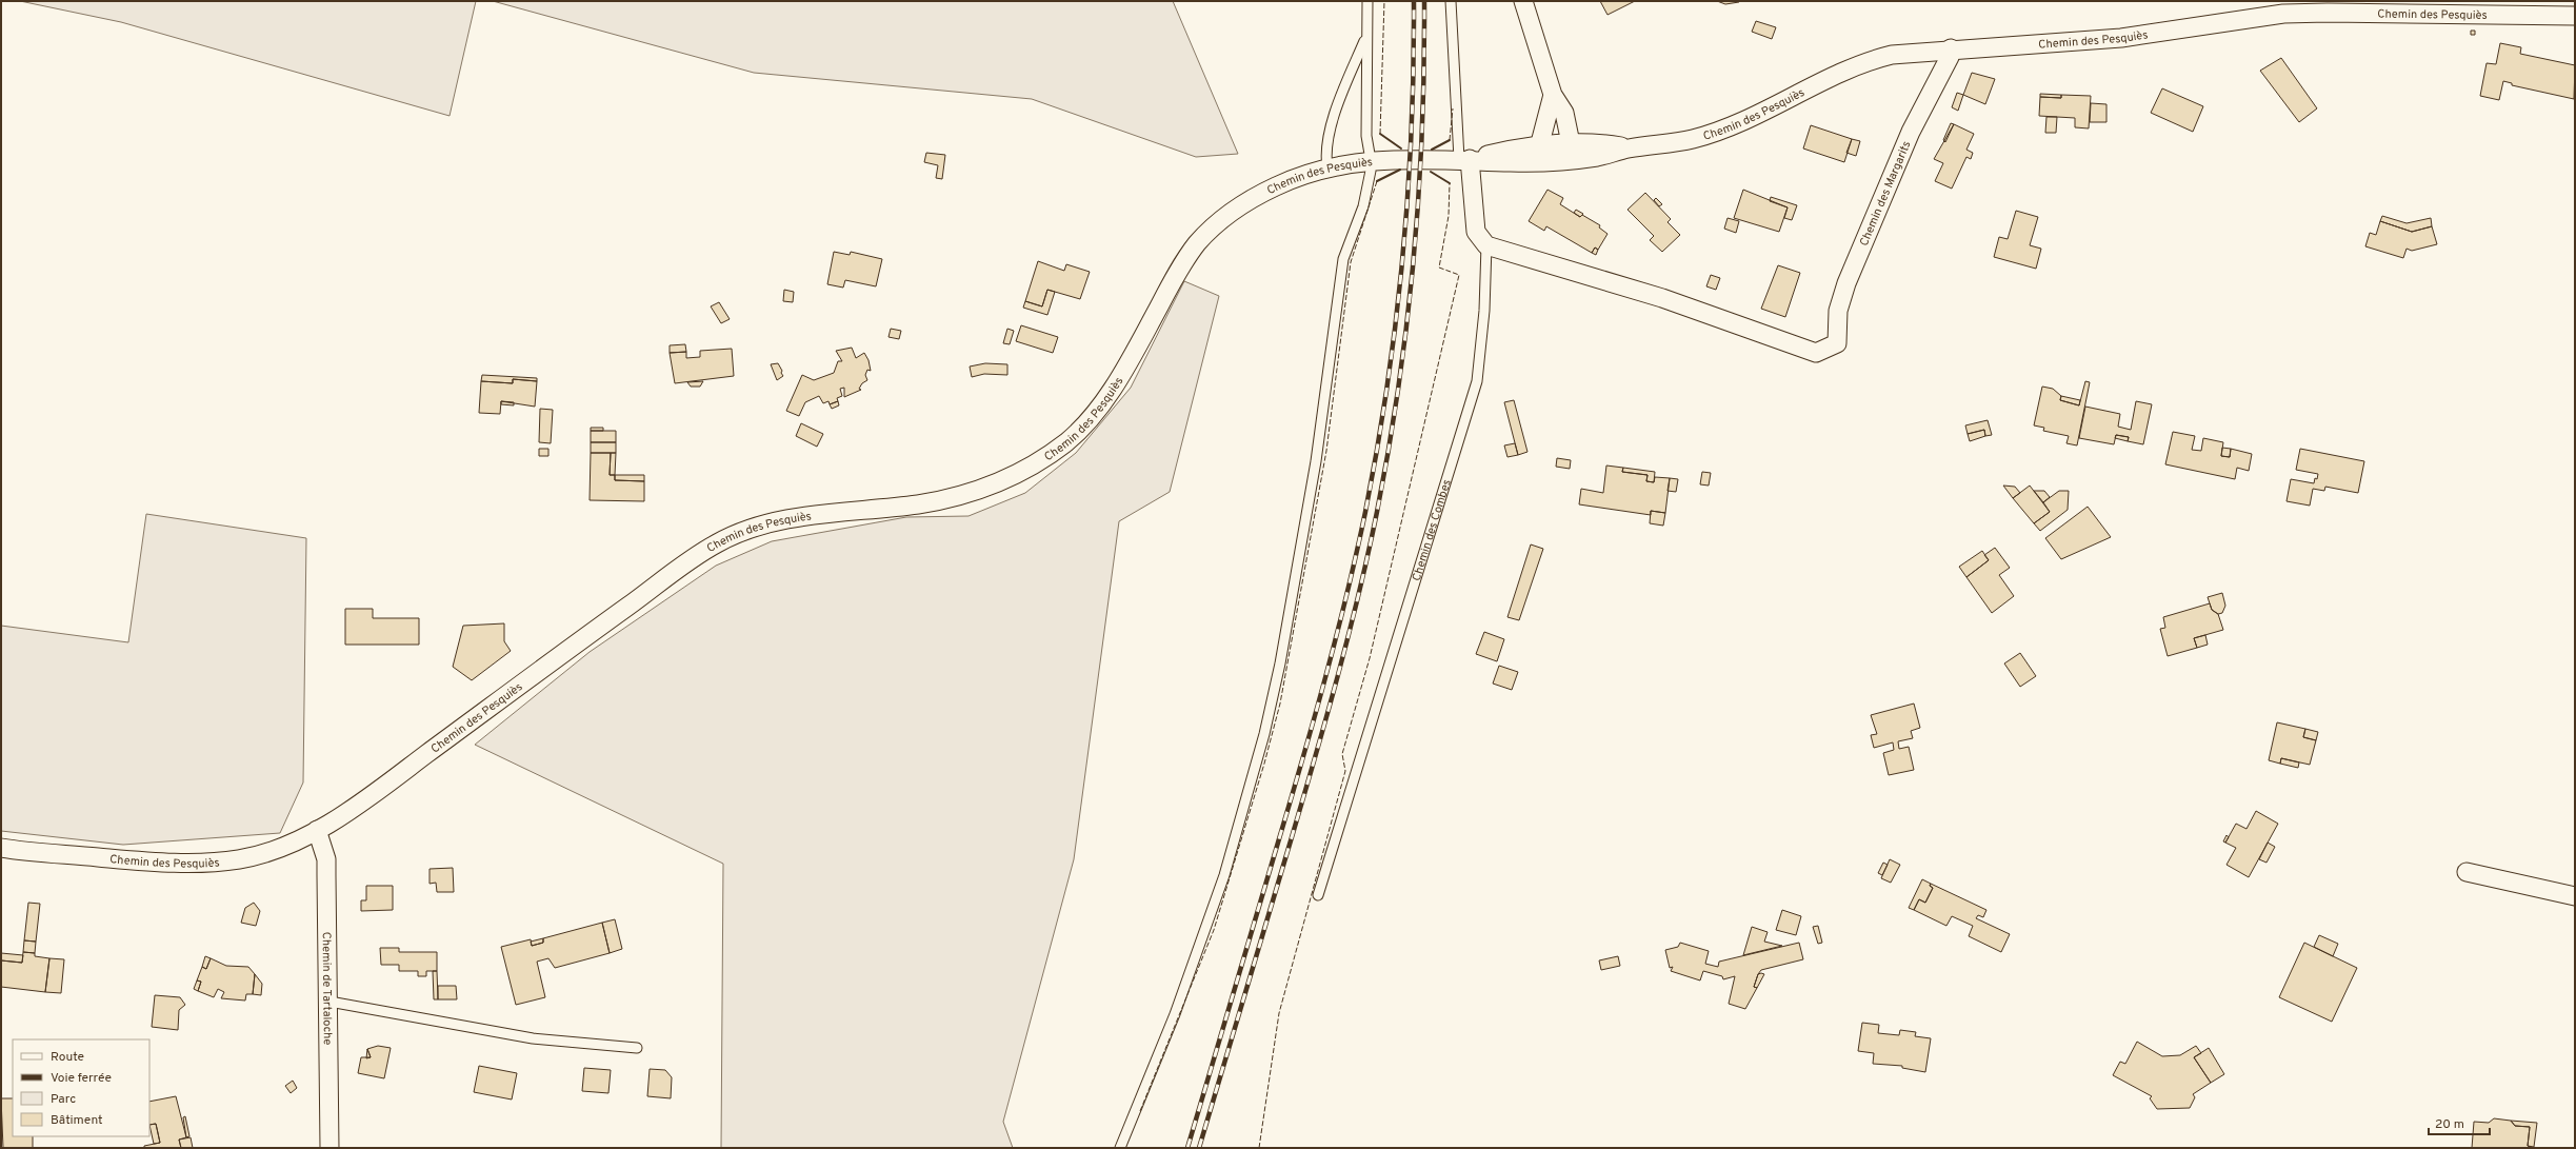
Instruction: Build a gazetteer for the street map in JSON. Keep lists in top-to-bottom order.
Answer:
{
  "streets": {
    "street": ["Chemin des Pesquiès", "Chemin des Margarits", "Chemin de Tartaloche"],
    "lane": ["Chemin des Combes"]
  },
  "crossings": [
    ["Chemin des Pesquiès", "Chemin des Margarits"],
    ["Chemin des Pesquiès", "Chemin de Tartaloche"],
    ["Chemin des Margarits", "Chemin des Combes"]
  ],
  "legend": [
    "Route",
    "Voie ferrée",
    "Parc",
    "Bâtiment"
  ],
  "scale_bar": "20 m"
}
